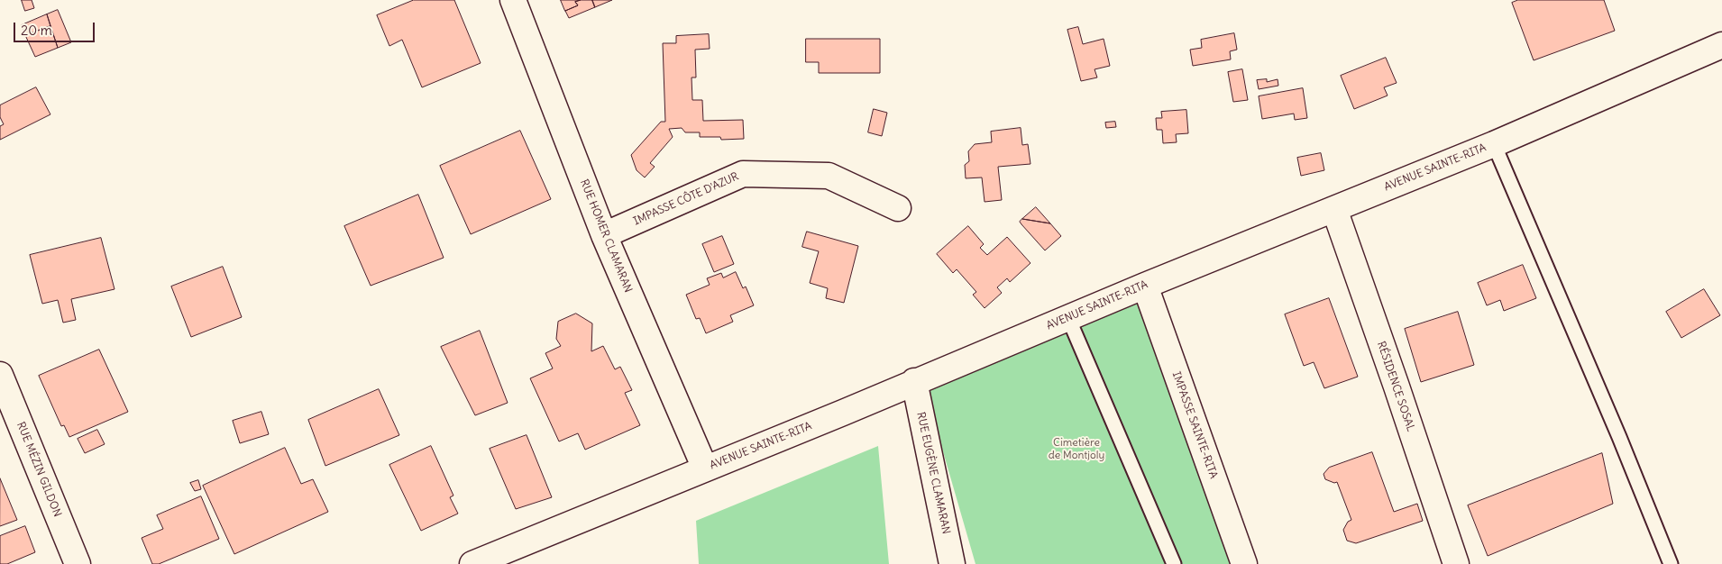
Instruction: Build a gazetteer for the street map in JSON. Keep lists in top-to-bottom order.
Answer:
{
  "streets": {
    "street": [
      "AVENUE SAINTE-RITA",
      "IMPASSE CÔTE D'AZUR",
      "RUE HOMER CLAMARAN",
      "RÉSIDENCE SOSAL",
      "IMPASSE SAINTE-RITA",
      "RUE MÉZIN GILDON",
      "RUE EUGÈNE CLAMARAN"
    ]
  },
  "crossings": [
    ["AVENUE SAINTE-RITA", "RUE HOMER CLAMARAN"],
    ["AVENUE SAINTE-RITA", "RÉSIDENCE SOSAL"],
    ["AVENUE SAINTE-RITA", "IMPASSE SAINTE-RITA"],
    ["AVENUE SAINTE-RITA", "RUE EUGÈNE CLAMARAN"],
    ["IMPASSE CÔTE D'AZUR", "RUE HOMER CLAMARAN"]
  ],
  "parks": ["Cimetière de Montjoly"],
  "scale_bar": "20 m"
}
